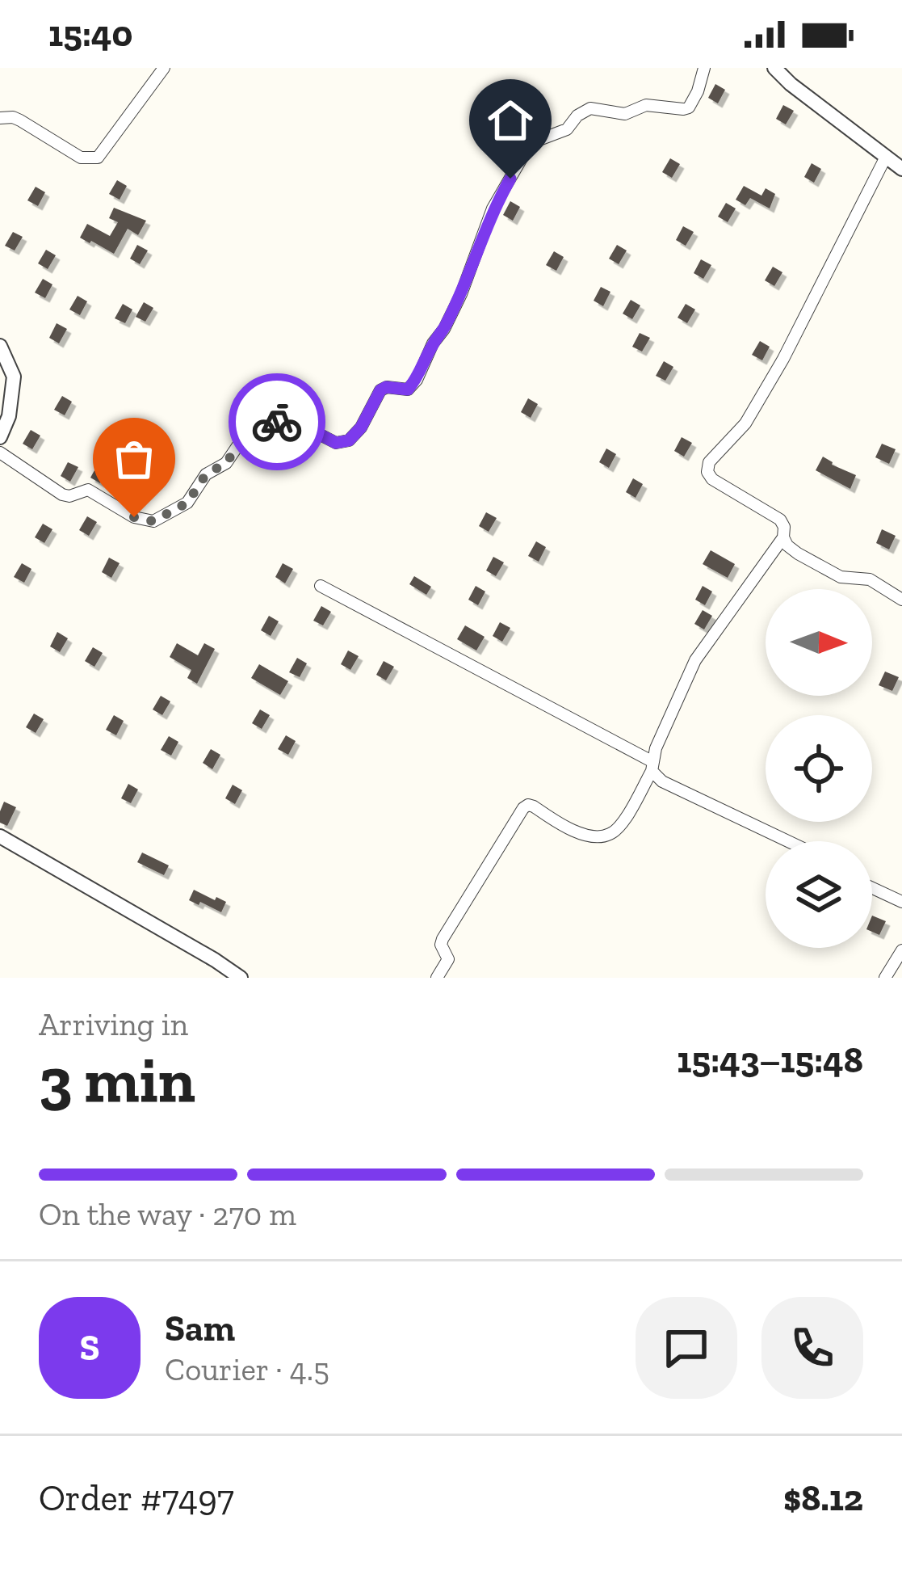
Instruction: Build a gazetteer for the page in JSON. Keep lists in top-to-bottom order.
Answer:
{
  "north": "right",
  "page": {
    "status": "15:40",
    "heading": ["3 min", "Arriving in", "15:43–15:48"],
    "panel": [
      "Sam",
      "Courier · 4.5",
      "Order #7497",
      "$8.12"
    ],
    "bar": "On the way · 270 m",
    "round": "S"
  }
}
